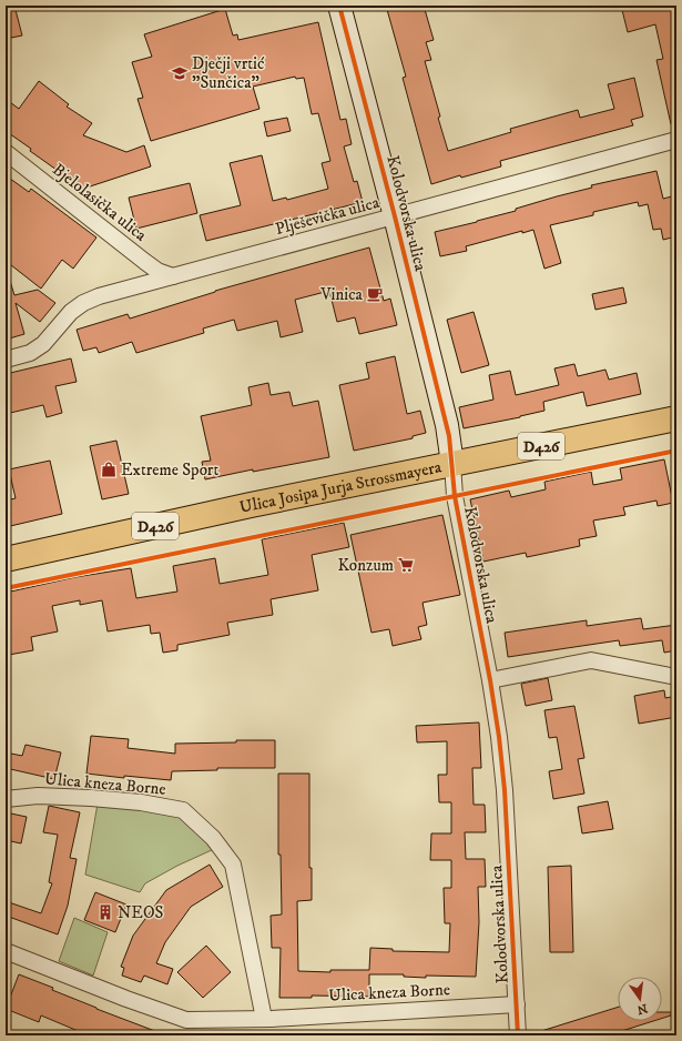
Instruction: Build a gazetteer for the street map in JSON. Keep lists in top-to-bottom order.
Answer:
{
  "streets": {
    "main road": ["D426", "Ulica Josipa Jurja Strossmayera"],
    "street": [
      "Bjelolasička ulica",
      "Kolodvorska ulica",
      "Plješevička ulica",
      "Ulica kneza Borne"
    ]
  },
  "crossings": [
    ["Bjelolasička ulica", "Plješevička ulica"],
    ["Kolodvorska ulica", "Plješevička ulica"],
    ["Kolodvorska ulica", "Ulica Josipa Jurja Strossmayera"],
    ["Kolodvorska ulica", "Ulica kneza Borne"]
  ],
  "places": {
    "school or university": ["Dječji vrtić \"Sunčica\""],
    "cafe": ["Vinica"],
    "shop": ["Extreme Sport"],
    "supermarket": ["Konzum"],
    "building": ["NEOS"]
  },
  "north": "bottom"
}
